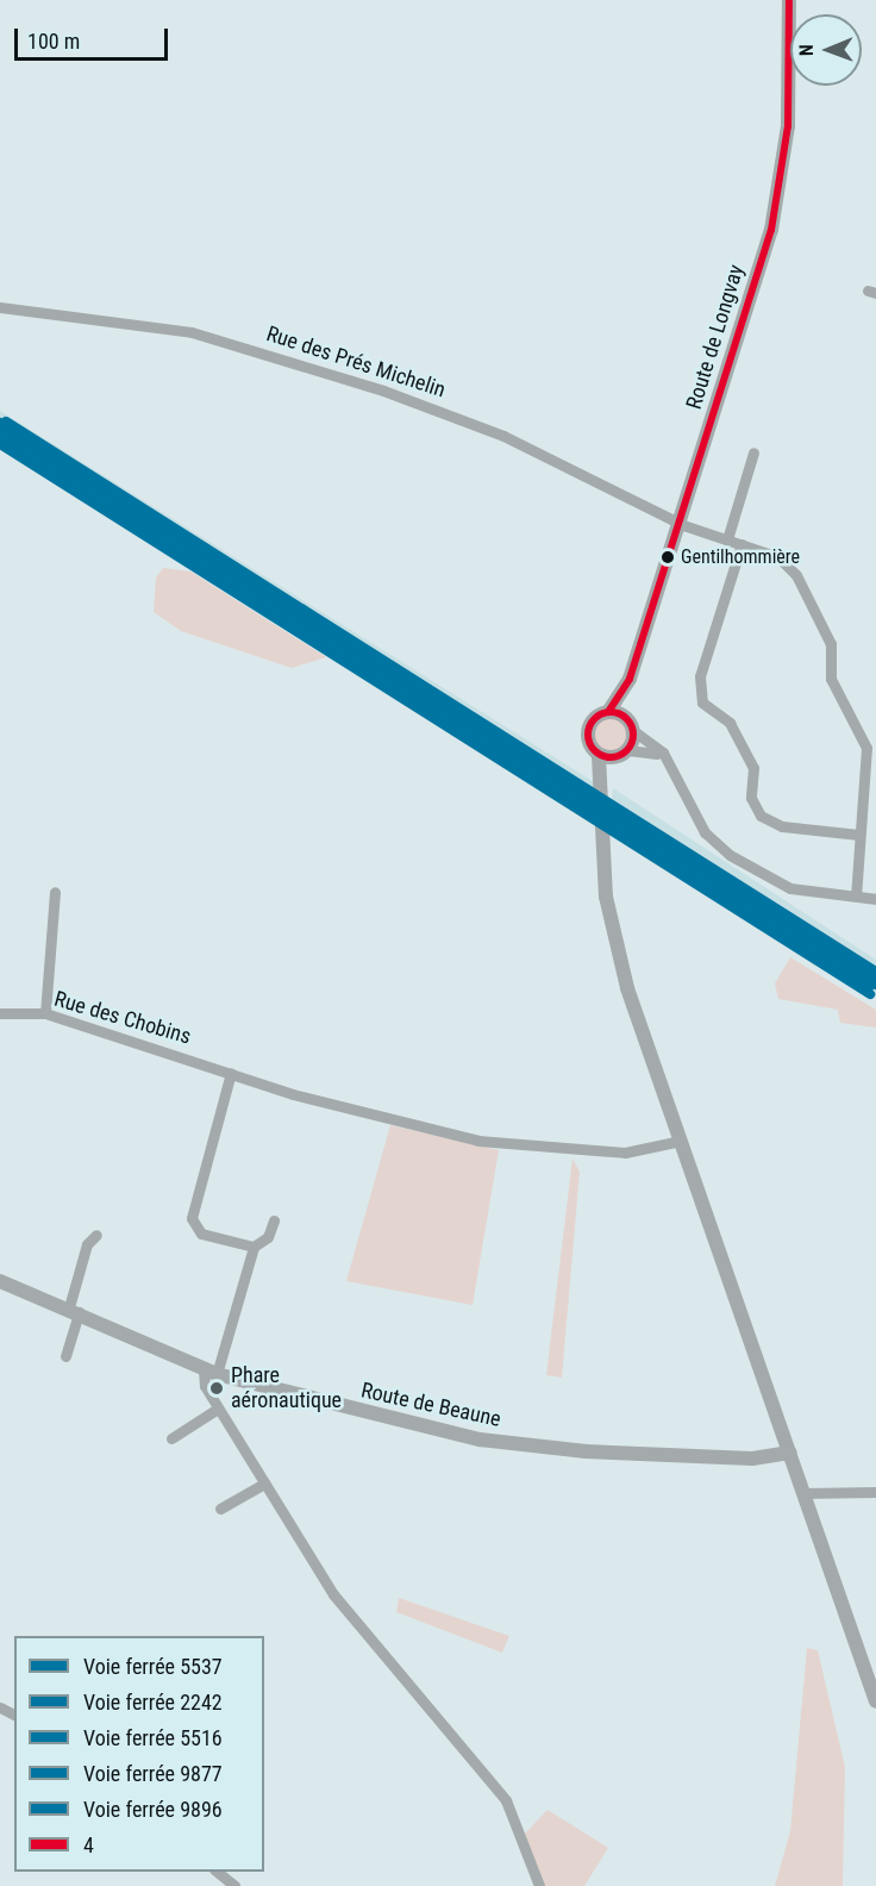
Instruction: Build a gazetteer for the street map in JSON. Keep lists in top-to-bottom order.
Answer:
{
  "streets": {
    "street": [
      "Route de Longvay",
      "Rue des Prés Michelin",
      "Rue des Chobins",
      "Route de Beaune"
    ]
  },
  "crossings": [
    ["Route de Longvay", "Rue des Prés Michelin"]
  ],
  "places": ["Gentilhommière", "Phare aéronautique"],
  "lines": [
    "transit line 4",
    "rail line 9896",
    "rail line 5537",
    "rail line 2242",
    "rail line 9877",
    "rail line 5516"
  ],
  "legend": [
    "Voie ferrée 5537",
    "Voie ferrée 2242",
    "Voie ferrée 5516",
    "Voie ferrée 9877",
    "Voie ferrée 9896",
    "4"
  ],
  "scale_bar": "100 m",
  "north": "left"
}
